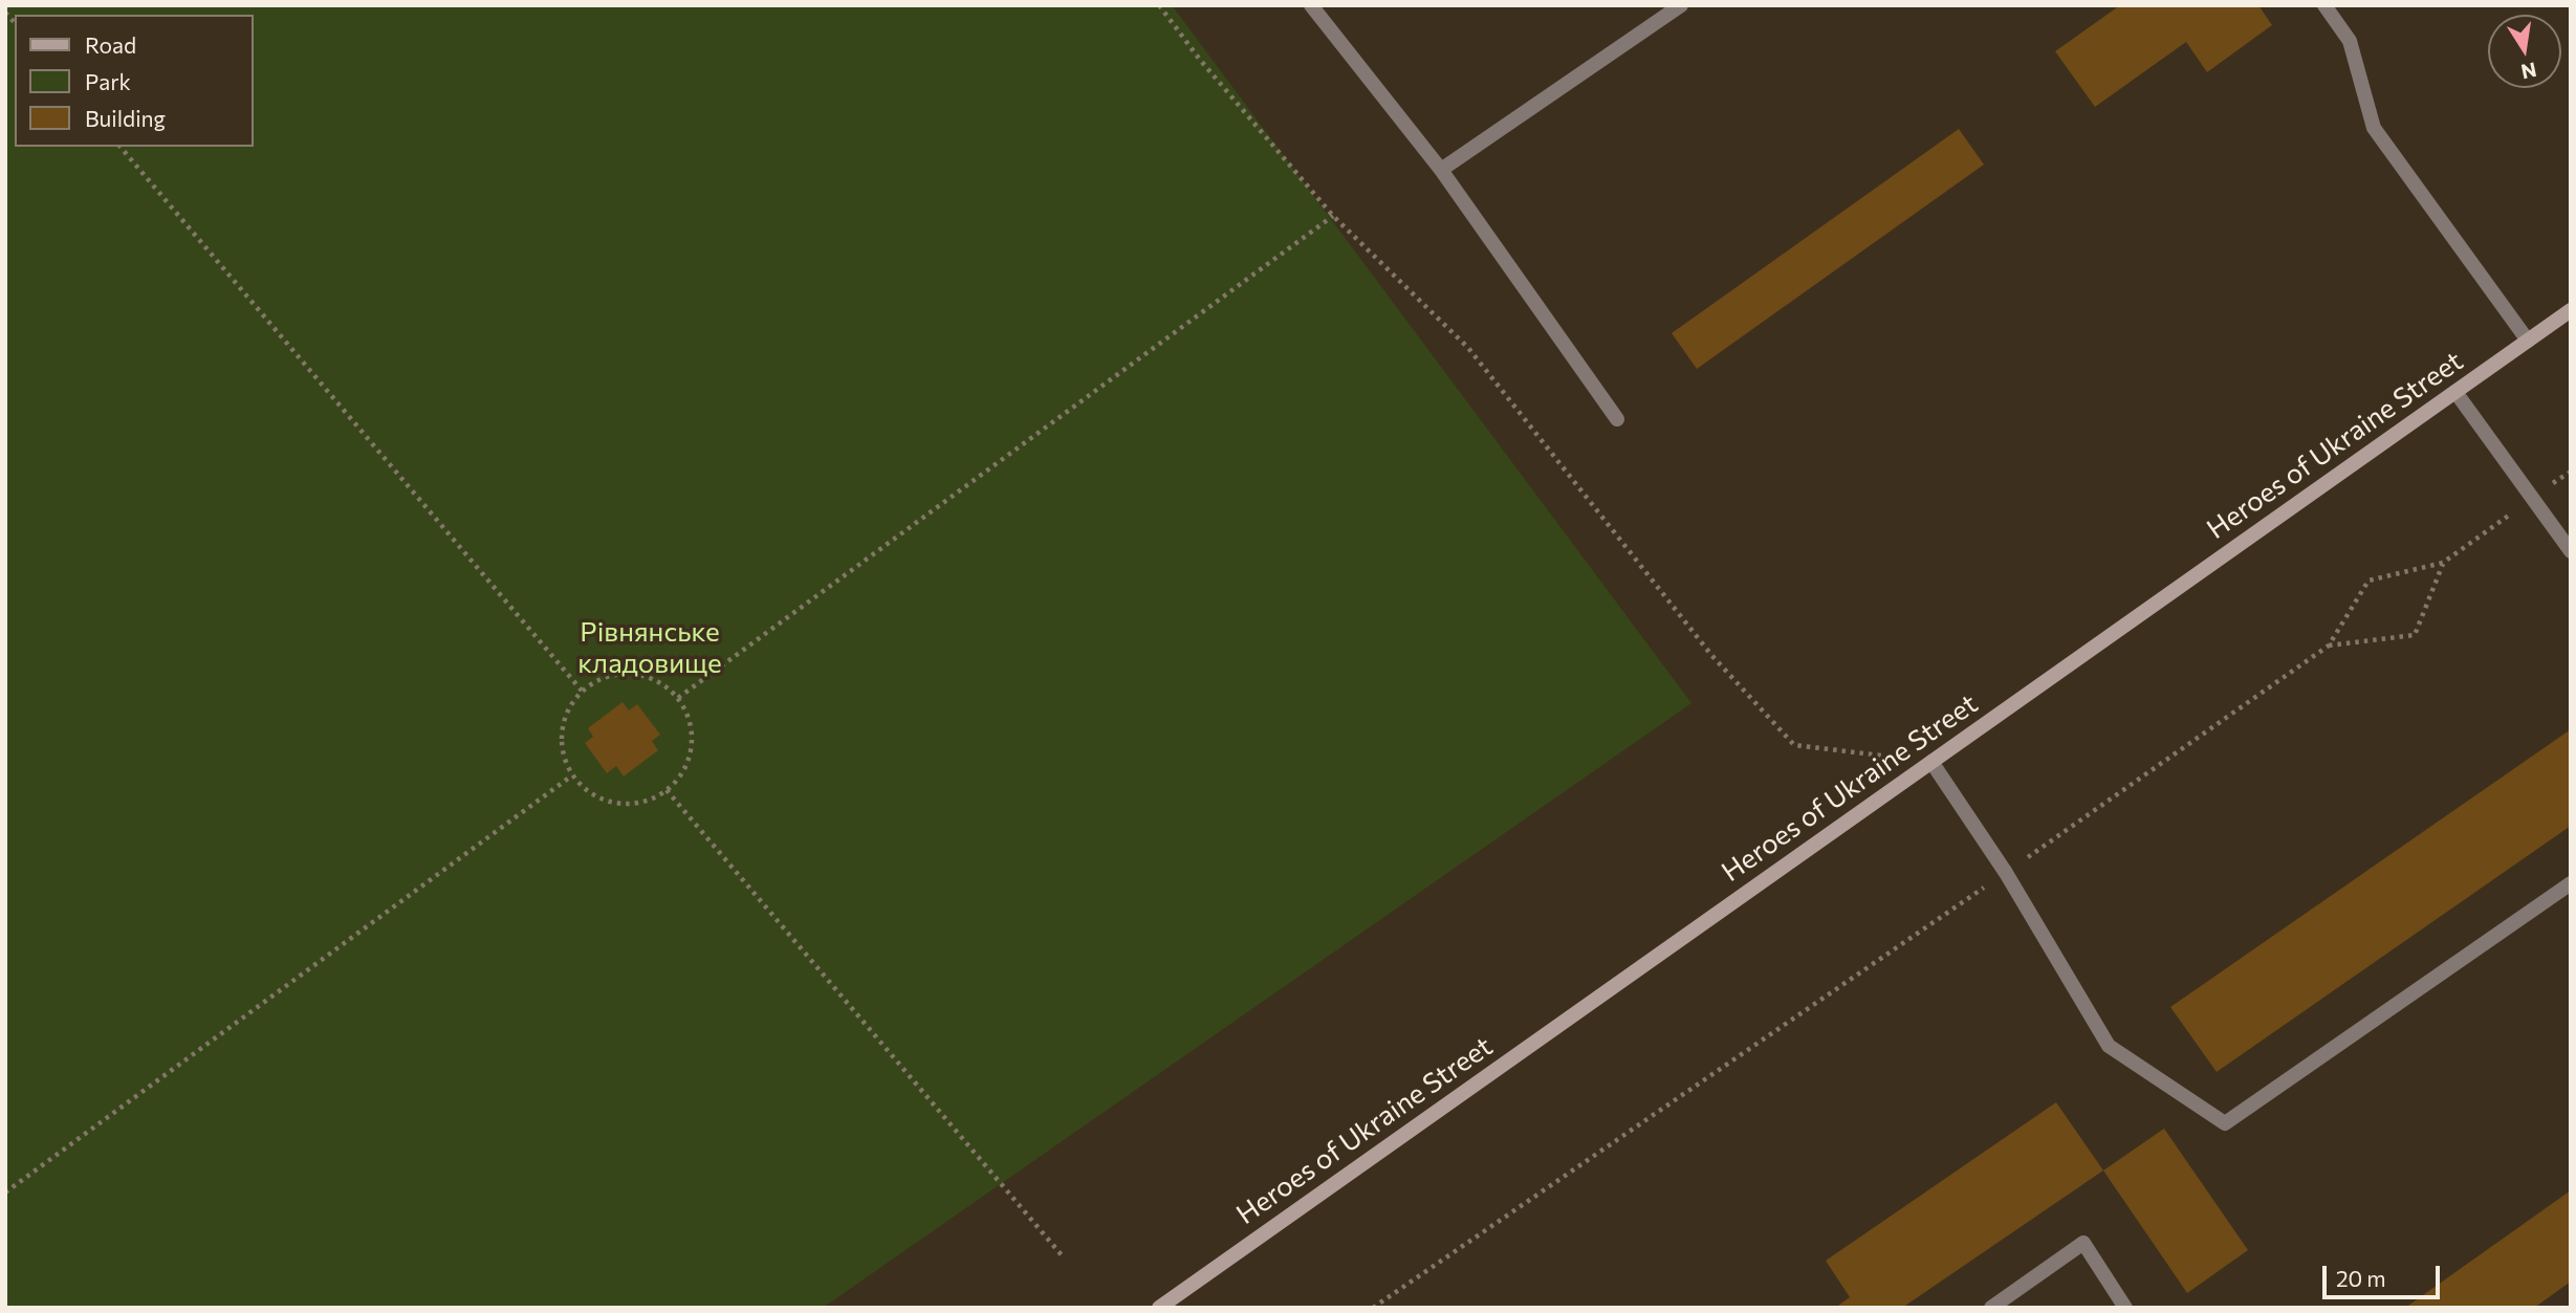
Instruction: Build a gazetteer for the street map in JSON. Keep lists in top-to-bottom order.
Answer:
{
  "streets": {
    "main road": ["Heroes of Ukraine Street"]
  },
  "parks": ["Рівнянське кладовище"],
  "legend": ["Road", "Park", "Building"],
  "scale_bar": "20 m",
  "north": "bottom"
}
